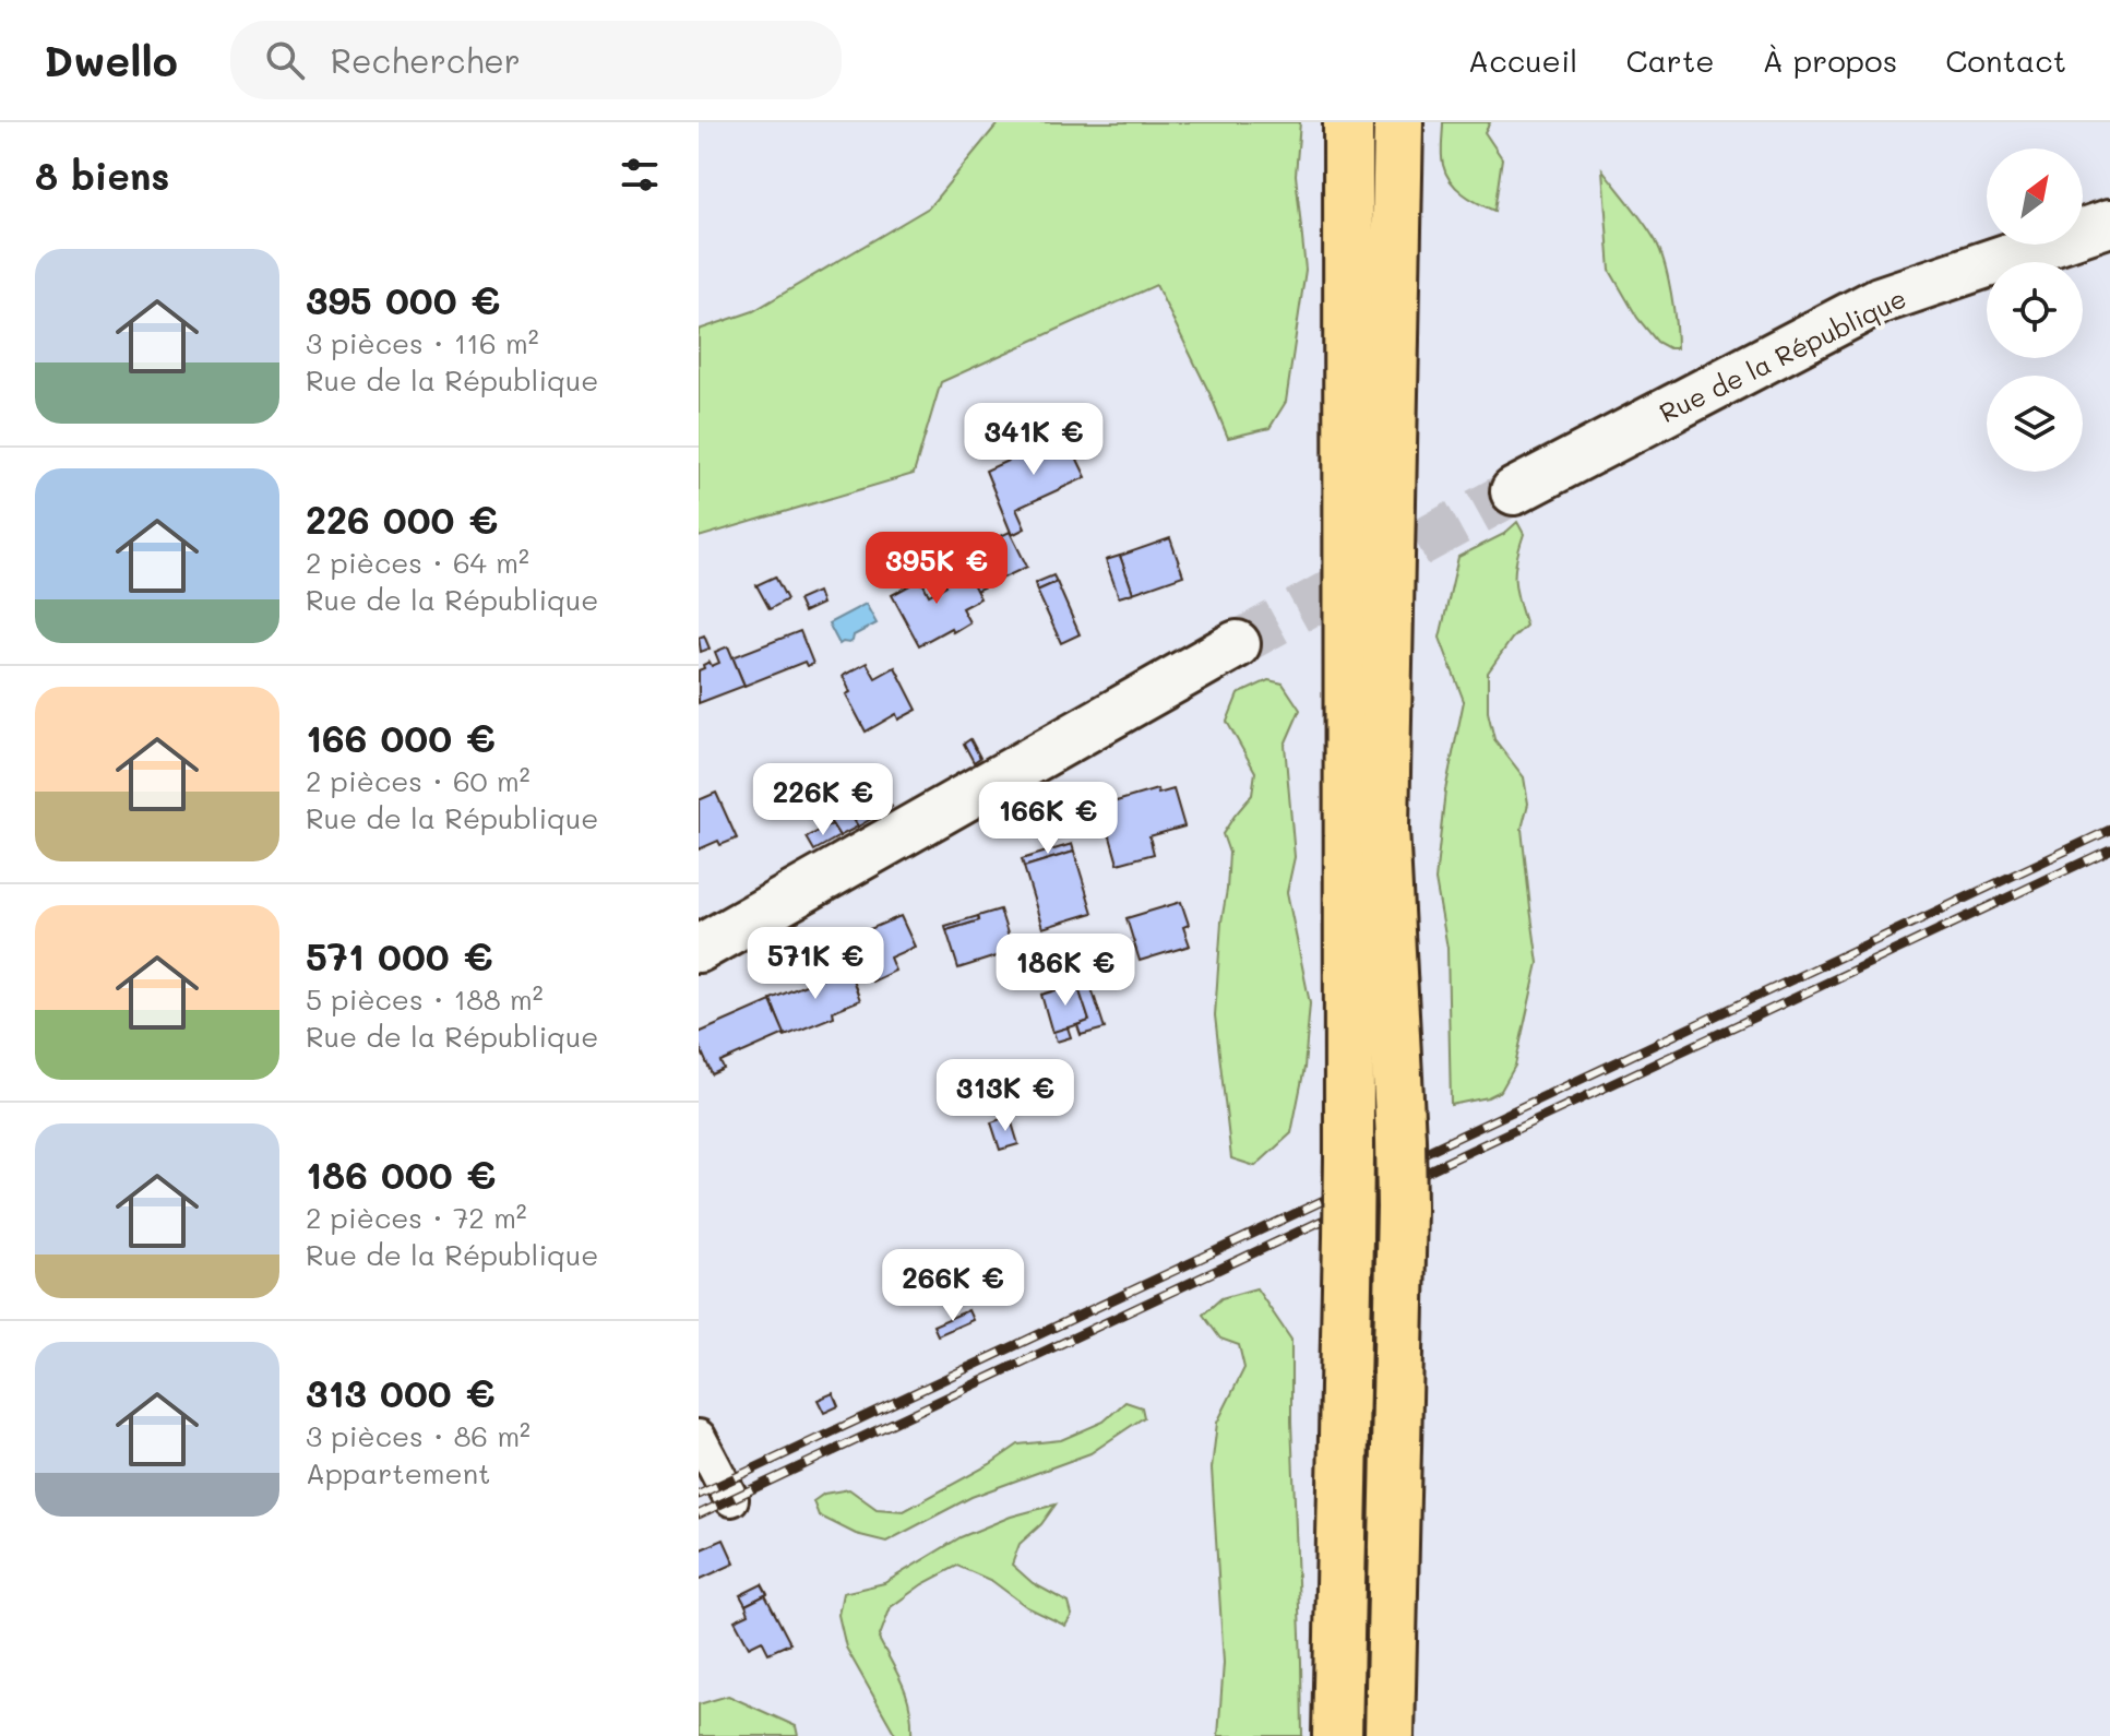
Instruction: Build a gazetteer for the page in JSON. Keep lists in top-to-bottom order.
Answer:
{
  "streets": {
    "street": ["Rue de la République"]
  },
  "north": "top right",
  "page": {
    "header": "Dwello",
    "search": "Rechercher",
    "nav": [
      "Accueil",
      "Carte",
      "À propos",
      "Contact"
    ],
    "heading": "8 biens",
    "list": [
      {
        "name": "395 000 €",
        "note": "3 pièces · 116 m² · Rue de la République"
      },
      {
        "name": "226 000 €",
        "note": "2 pièces · 64 m² · Rue de la République"
      },
      {
        "name": "166 000 €",
        "note": "2 pièces · 60 m² · Rue de la République"
      },
      {
        "name": "571 000 €",
        "note": "5 pièces · 188 m² · Rue de la République"
      },
      {
        "name": "186 000 €",
        "note": "2 pièces · 72 m² · Rue de la République"
      },
      {
        "name": "313 000 €",
        "note": "3 pièces · 86 m² · Appartement"
      }
    ],
    "price": [
      "341K €",
      "395K €",
      "226K €",
      "166K €",
      "571K €",
      "186K €",
      "313K €",
      "266K €"
    ]
  }
}
